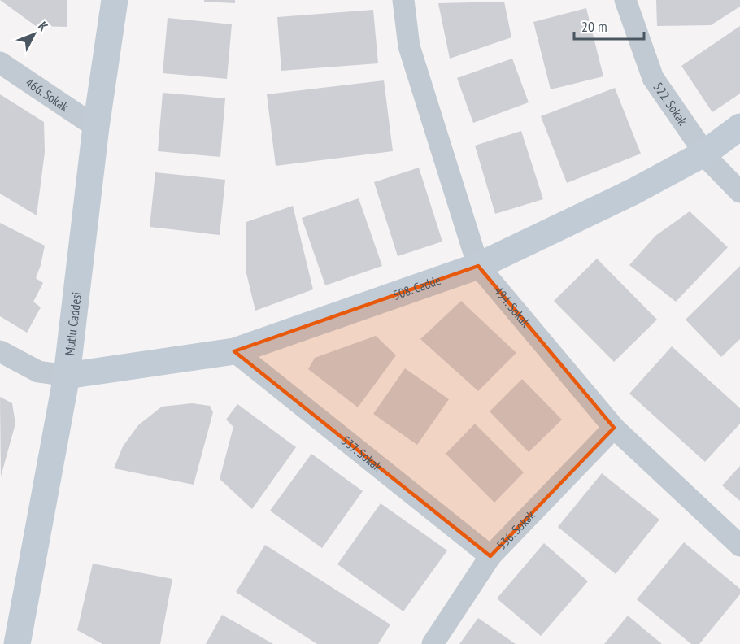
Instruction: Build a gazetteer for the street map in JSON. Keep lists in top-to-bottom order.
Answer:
{
  "streets": {
    "street": [
      "466. Sokak",
      "522. Sokak",
      "508. Cadde",
      "494. Sokak",
      "Mutlu Caddesi",
      "537. Sokak",
      "536. Sokak"
    ]
  },
  "crossings": [
    ["466. Sokak", "Mutlu Caddesi"],
    ["522. Sokak", "508. Cadde"],
    ["508. Cadde", "494. Sokak"],
    ["508. Cadde", "Mutlu Caddesi"],
    ["508. Cadde", "537. Sokak"],
    ["494. Sokak", "536. Sokak"],
    ["537. Sokak", "536. Sokak"]
  ],
  "scale_bar": "20 m",
  "north": "top right"
}
